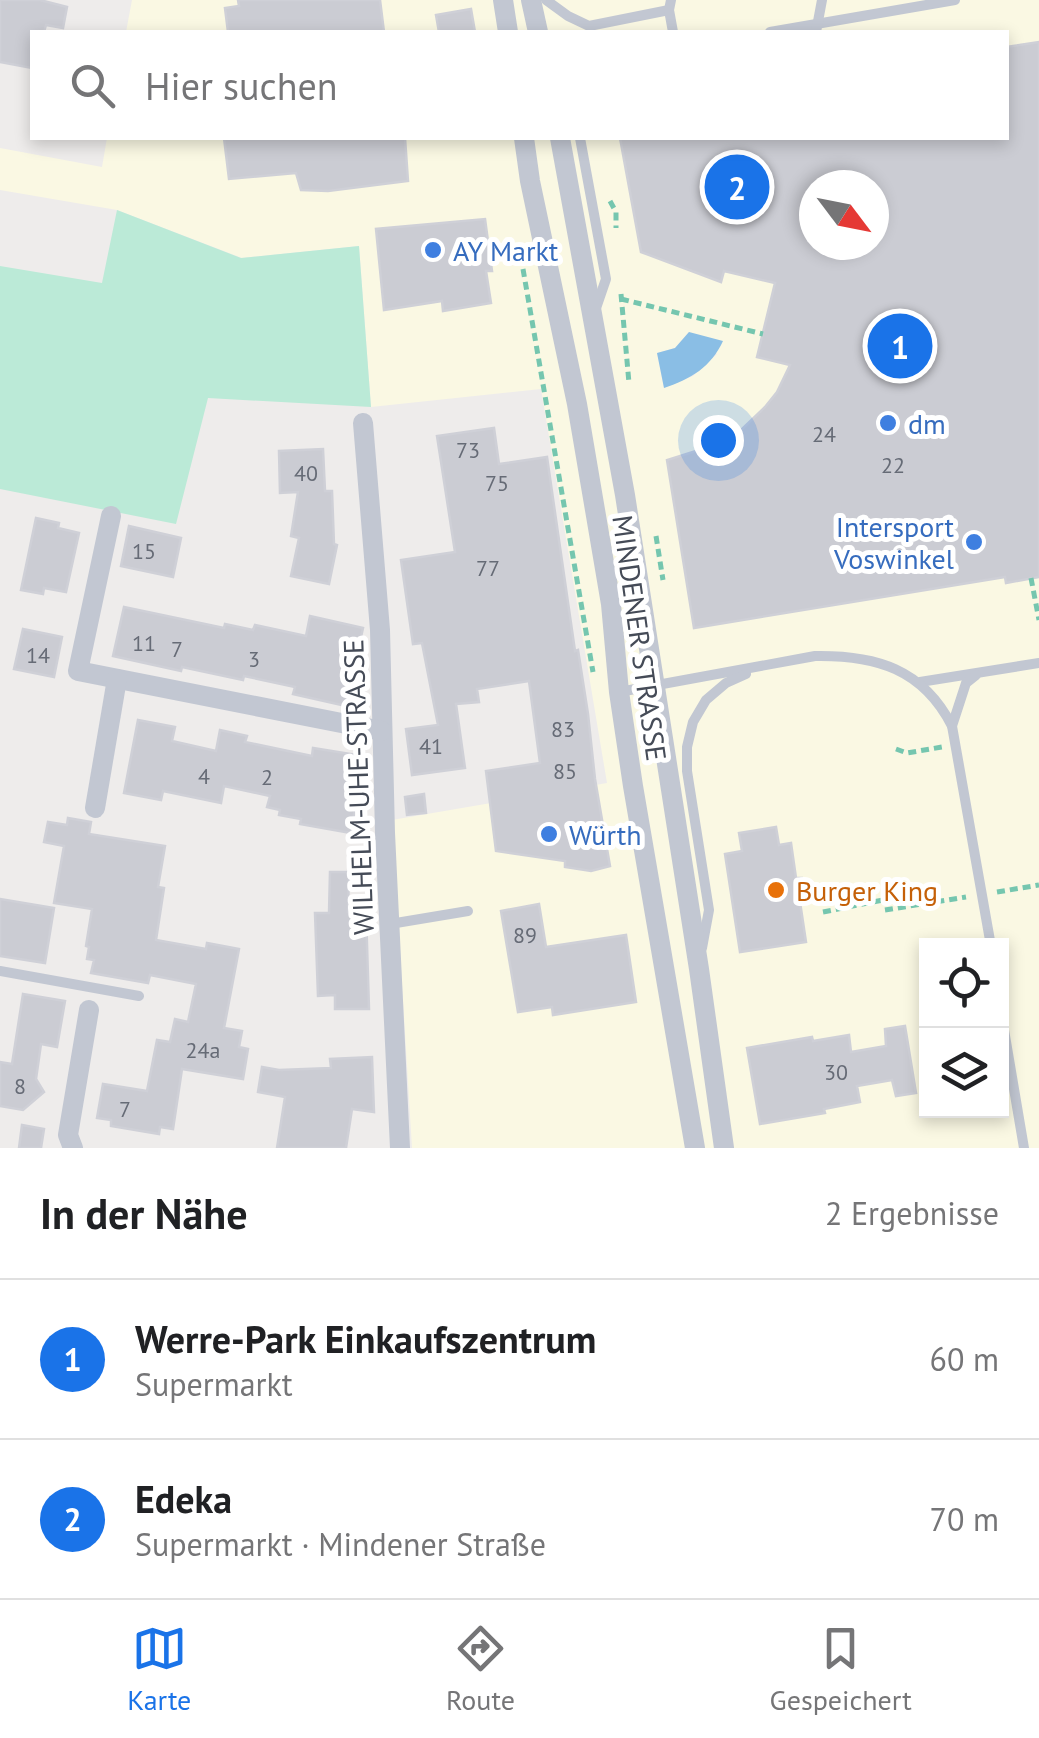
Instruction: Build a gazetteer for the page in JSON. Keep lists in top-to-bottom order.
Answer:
{
  "streets": {
    "street": ["MINDENER STRASSE", "WILHELM-UHE-STRASSE"]
  },
  "places": [
    "AY Markt",
    "dm",
    "Intersport Voswinkel",
    "Würth",
    "Burger King"
  ],
  "house_numbers": [
    "24",
    "73",
    "22",
    "40",
    "75",
    "15",
    "77",
    "11",
    "7",
    "14",
    "3",
    "83",
    "41",
    "85",
    "4",
    "2",
    "89",
    "24a",
    "30",
    "8",
    "7"
  ],
  "north": "bottom right",
  "page": {
    "search": "Hier suchen",
    "pins": ["2", "1"],
    "heading": ["In der Nähe", "2 Ergebnisse"],
    "list": [
      {
        "mark": "1",
        "name": "Werre-Park Einkaufszentrum",
        "note": "Supermarkt",
        "value": "60 m"
      },
      {
        "mark": "2",
        "name": "Edeka",
        "note": "Supermarkt · Mindener Straße",
        "value": "70 m"
      }
    ],
    "nav": ["Karte", "Route", "Gespeichert"]
  }
}
